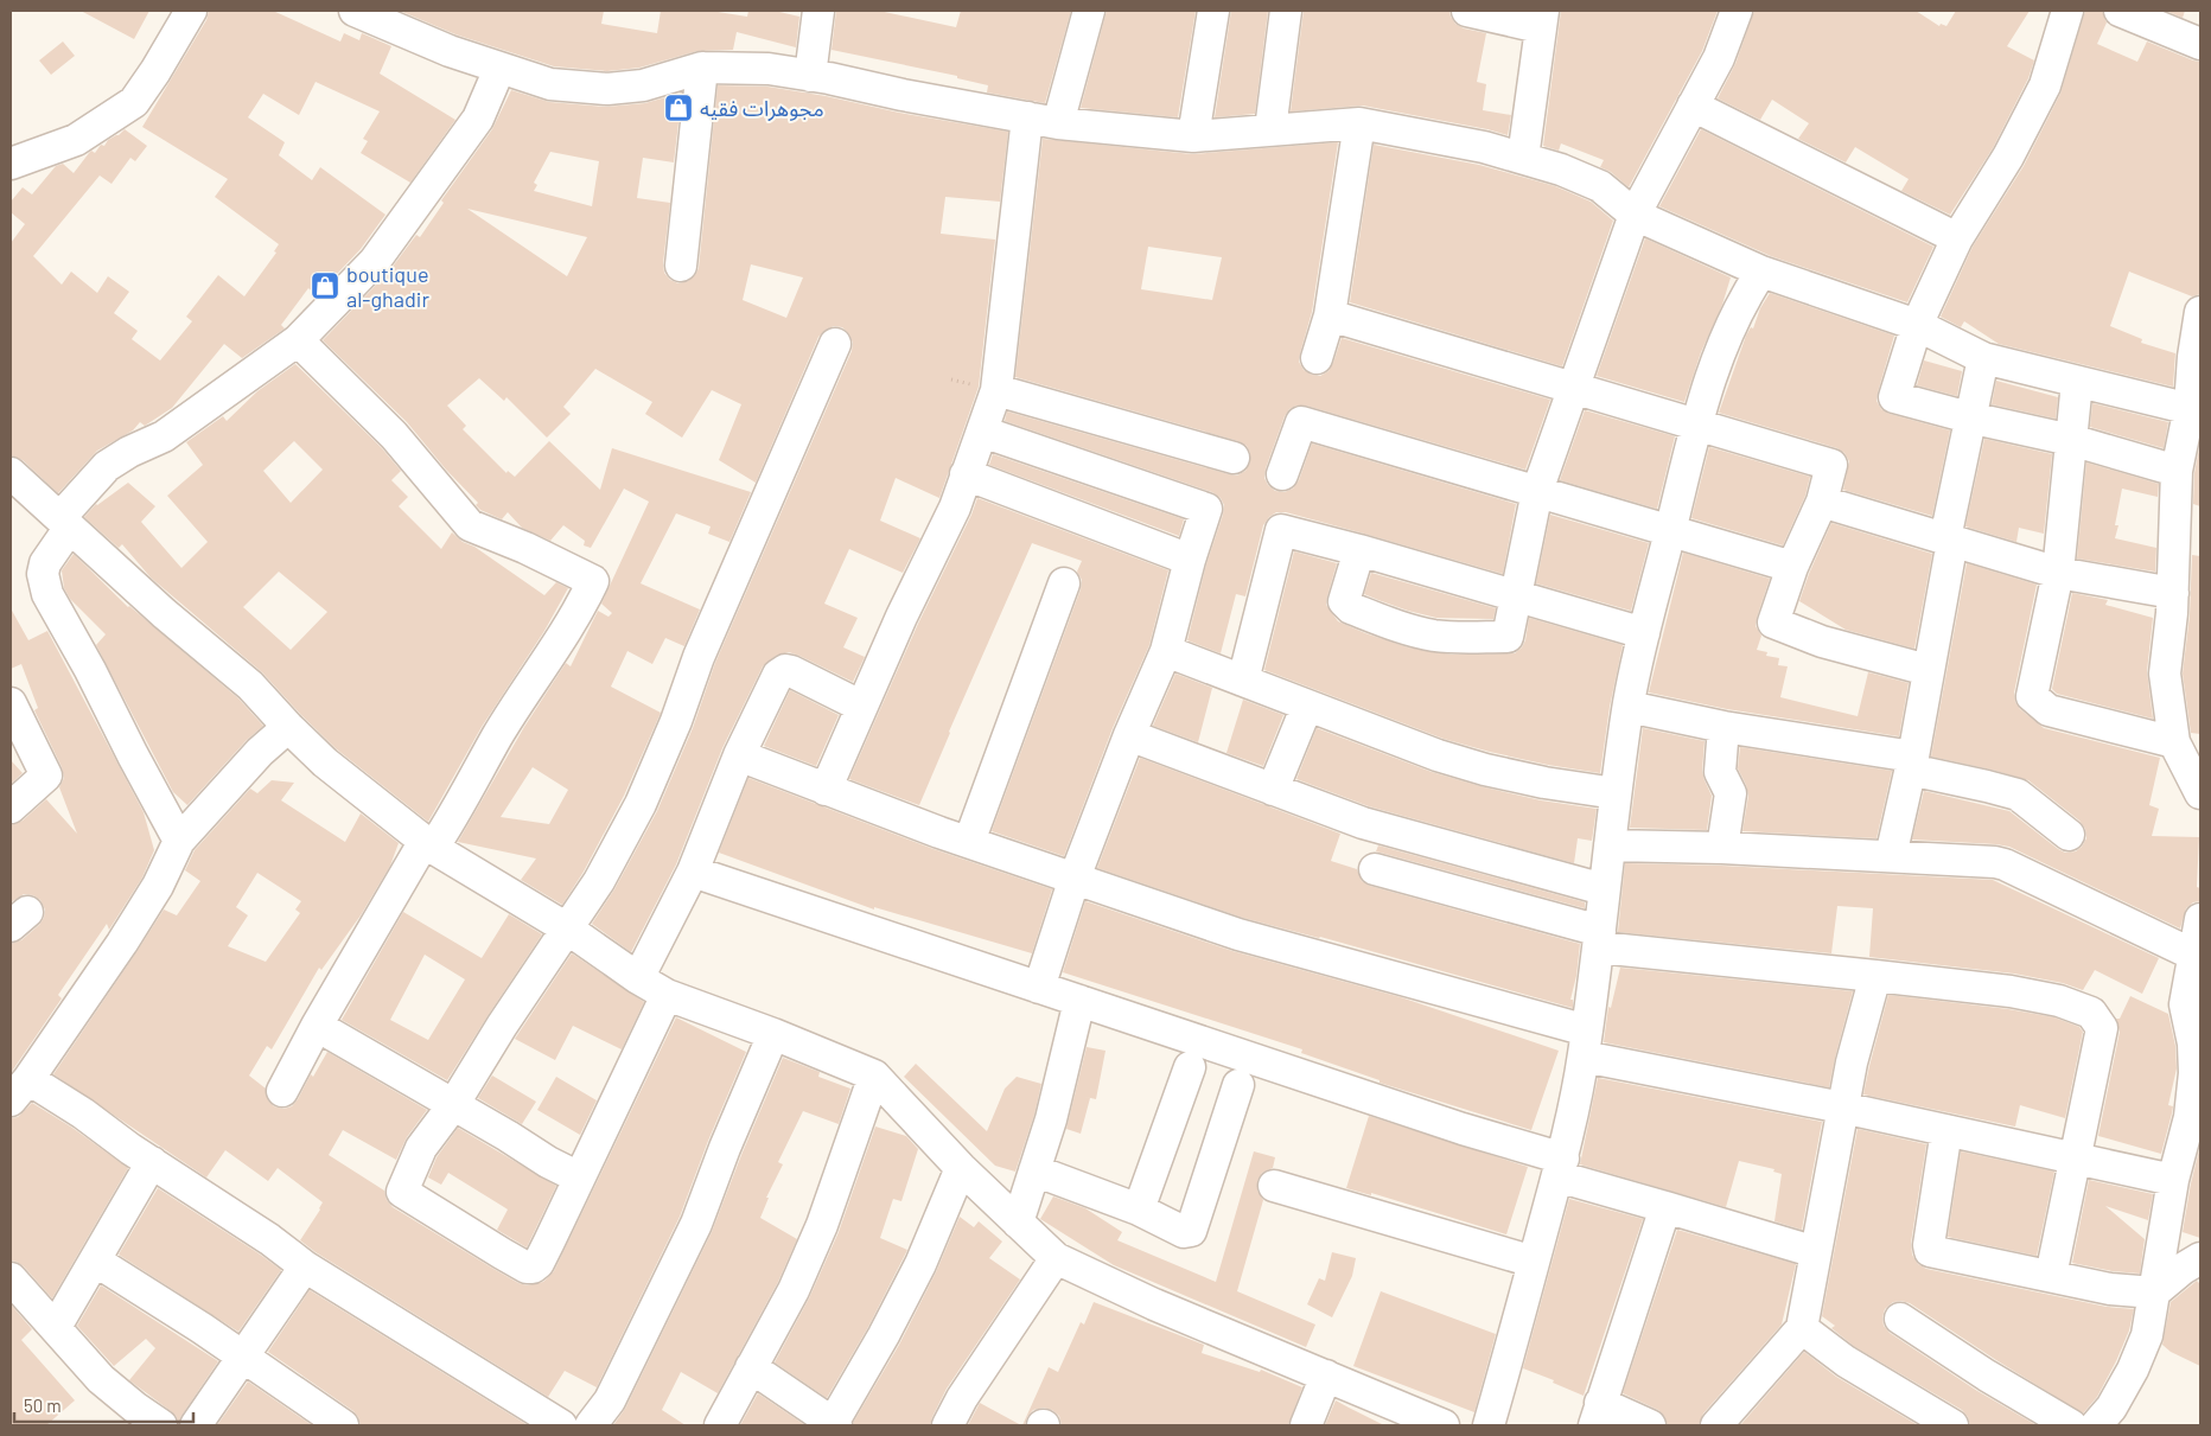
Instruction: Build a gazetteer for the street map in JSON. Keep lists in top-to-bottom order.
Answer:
{
  "places": {
    "shop": ["مجوهرات فقيه", "boutique al-ghadir"]
  },
  "scale_bar": "50 m"
}
